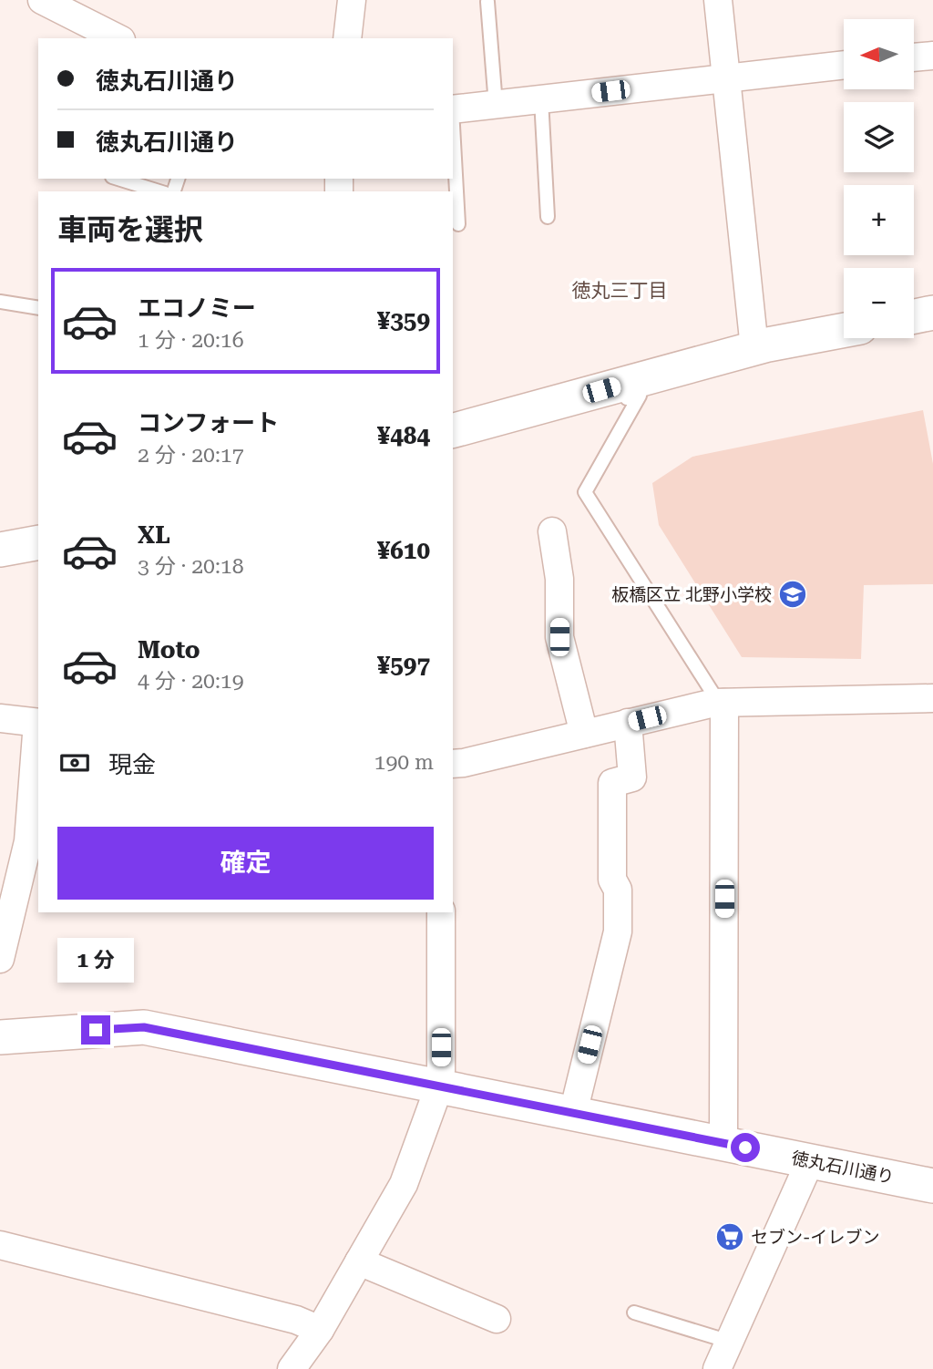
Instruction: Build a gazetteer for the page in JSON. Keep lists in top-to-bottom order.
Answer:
{
  "streets": {
    "street": ["徳丸石川通り"]
  },
  "districts": ["徳丸三丁目"],
  "places": {
    "school or university": ["板橋区立 北野小学校"],
    "supermarket": ["セブン-イレブン"]
  },
  "north": "left",
  "page": {
    "map_buttons": ["+", "−"],
    "banner": ["徳丸石川通り", "徳丸石川通り"],
    "heading": "車両を選択",
    "list": [
      {
        "name": "エコノミー",
        "note": "1 分 · 20:16",
        "value": "¥359"
      },
      {
        "name": "コンフォート",
        "note": "2 分 · 20:17",
        "value": "¥484"
      },
      {
        "name": "XL",
        "note": "3 分 · 20:18",
        "value": "¥610"
      },
      {
        "name": "Moto",
        "note": "4 分 · 20:19",
        "value": "¥597"
      }
    ],
    "pay": ["現金", "190 m"],
    "buttons": "確定",
    "bubble": "1 分"
  }
}
